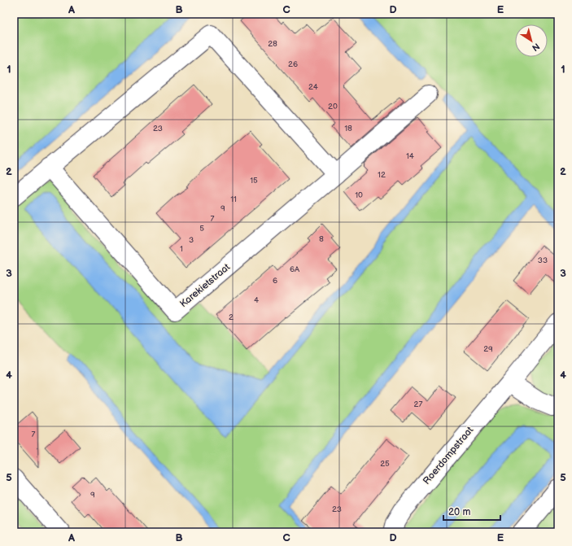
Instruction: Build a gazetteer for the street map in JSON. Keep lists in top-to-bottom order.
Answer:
{
  "streets": {
    "street": ["Karekietstraat", "Roerdompstraat"]
  },
  "house_numbers": [
    "28",
    "26",
    "24",
    "20",
    "23",
    "18",
    "14",
    "12",
    "15",
    "10",
    "11",
    "9",
    "7",
    "5",
    "8",
    "3",
    "1",
    "33",
    "6A",
    "6",
    "4",
    "2",
    "29",
    "27",
    "7",
    "25",
    "9",
    "23"
  ],
  "scale_bar": "20 m",
  "north": "bottom right",
  "grid": {
    "columns": [
      "A",
      "B",
      "C",
      "D",
      "E"
    ],
    "rows": [
      "1",
      "2",
      "3",
      "4",
      "5"
    ]
  }
}
